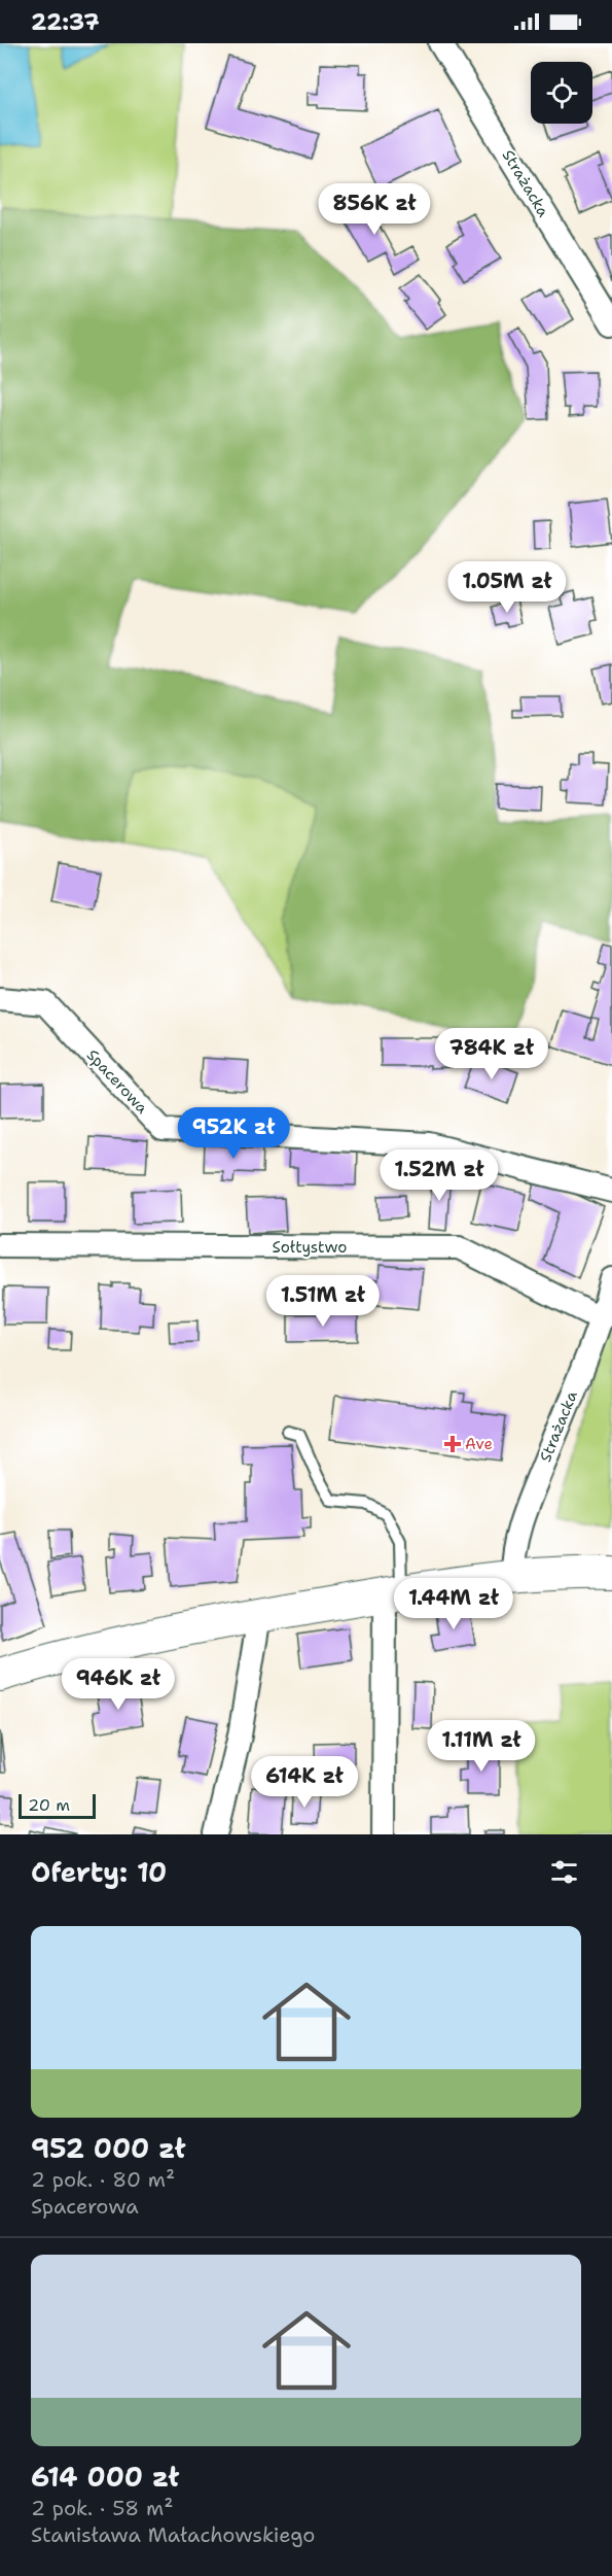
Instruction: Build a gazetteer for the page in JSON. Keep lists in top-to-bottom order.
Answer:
{
  "streets": {
    "street": ["Strażacka", "Spacerowa", "Sołtystwo"]
  },
  "crossings": [
    ["Strażacka", "Sołtystwo"]
  ],
  "places": {
    "health": ["Ave"]
  },
  "scale_bar": "20 m",
  "page": {
    "status": "22:37",
    "price": [
      "856K zł",
      "1.05M zł",
      "784K zł",
      "952K zł",
      "1.52M zł",
      "1.51M zł",
      "1.44M zł",
      "946K zł",
      "1.11M zł",
      "614K zł"
    ],
    "scale": "20 m",
    "heading": "Oferty: 10",
    "list": [
      {
        "name": "952 000 zł",
        "note": "2 pok. · 80 m² · Spacerowa"
      },
      {
        "name": "614 000 zł",
        "note": "2 pok. · 58 m² · Stanisława Małachowskiego"
      }
    ]
  }
}
